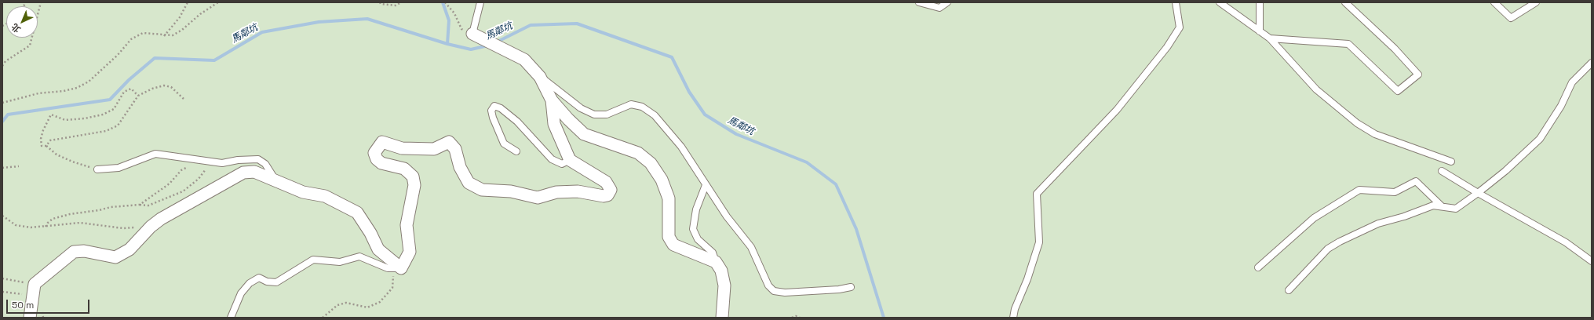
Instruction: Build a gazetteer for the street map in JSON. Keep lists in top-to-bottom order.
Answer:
{
  "water": ["馬鄰坑"],
  "scale_bar": "50 m",
  "north": "bottom left"
}
